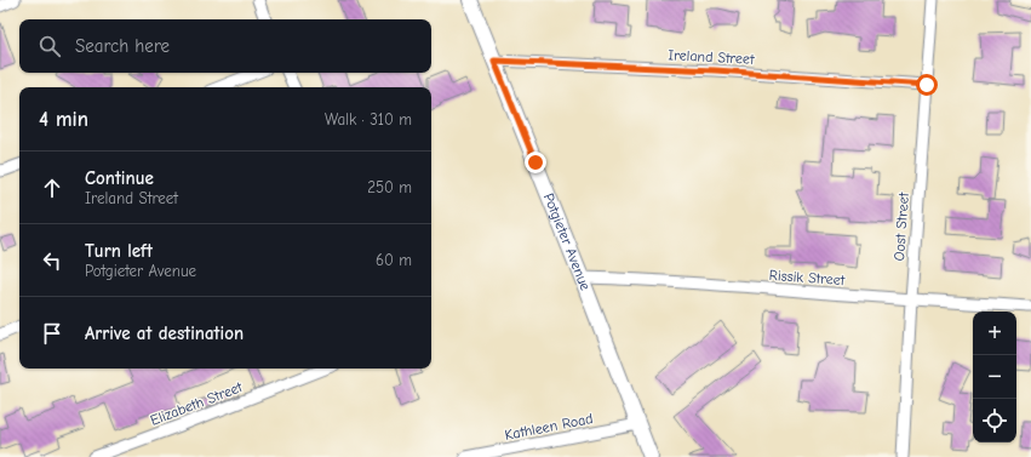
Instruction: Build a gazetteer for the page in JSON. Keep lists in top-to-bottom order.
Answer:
{
  "streets": {
    "street": [
      "Ireland Street",
      "Oost Street",
      "Potgieter Avenue",
      "Rissik Street",
      "Elizabeth Street",
      "Kathleen Road"
    ]
  },
  "crossings": [
    ["Ireland Street", "Oost Street"],
    ["Ireland Street", "Potgieter Avenue"],
    ["Oost Street", "Rissik Street"],
    ["Potgieter Avenue", "Rissik Street"],
    ["Potgieter Avenue", "Kathleen Road"]
  ],
  "page": {
    "search": "Search here",
    "heading": ["4 min", "Walk · 310 m"],
    "list": [
      ["Continue", "Ireland Street", "250 m"],
      ["Turn left", "Potgieter Avenue", "60 m"],
      "Arrive at destination"
    ],
    "map_buttons": ["+", "−"]
  }
}
